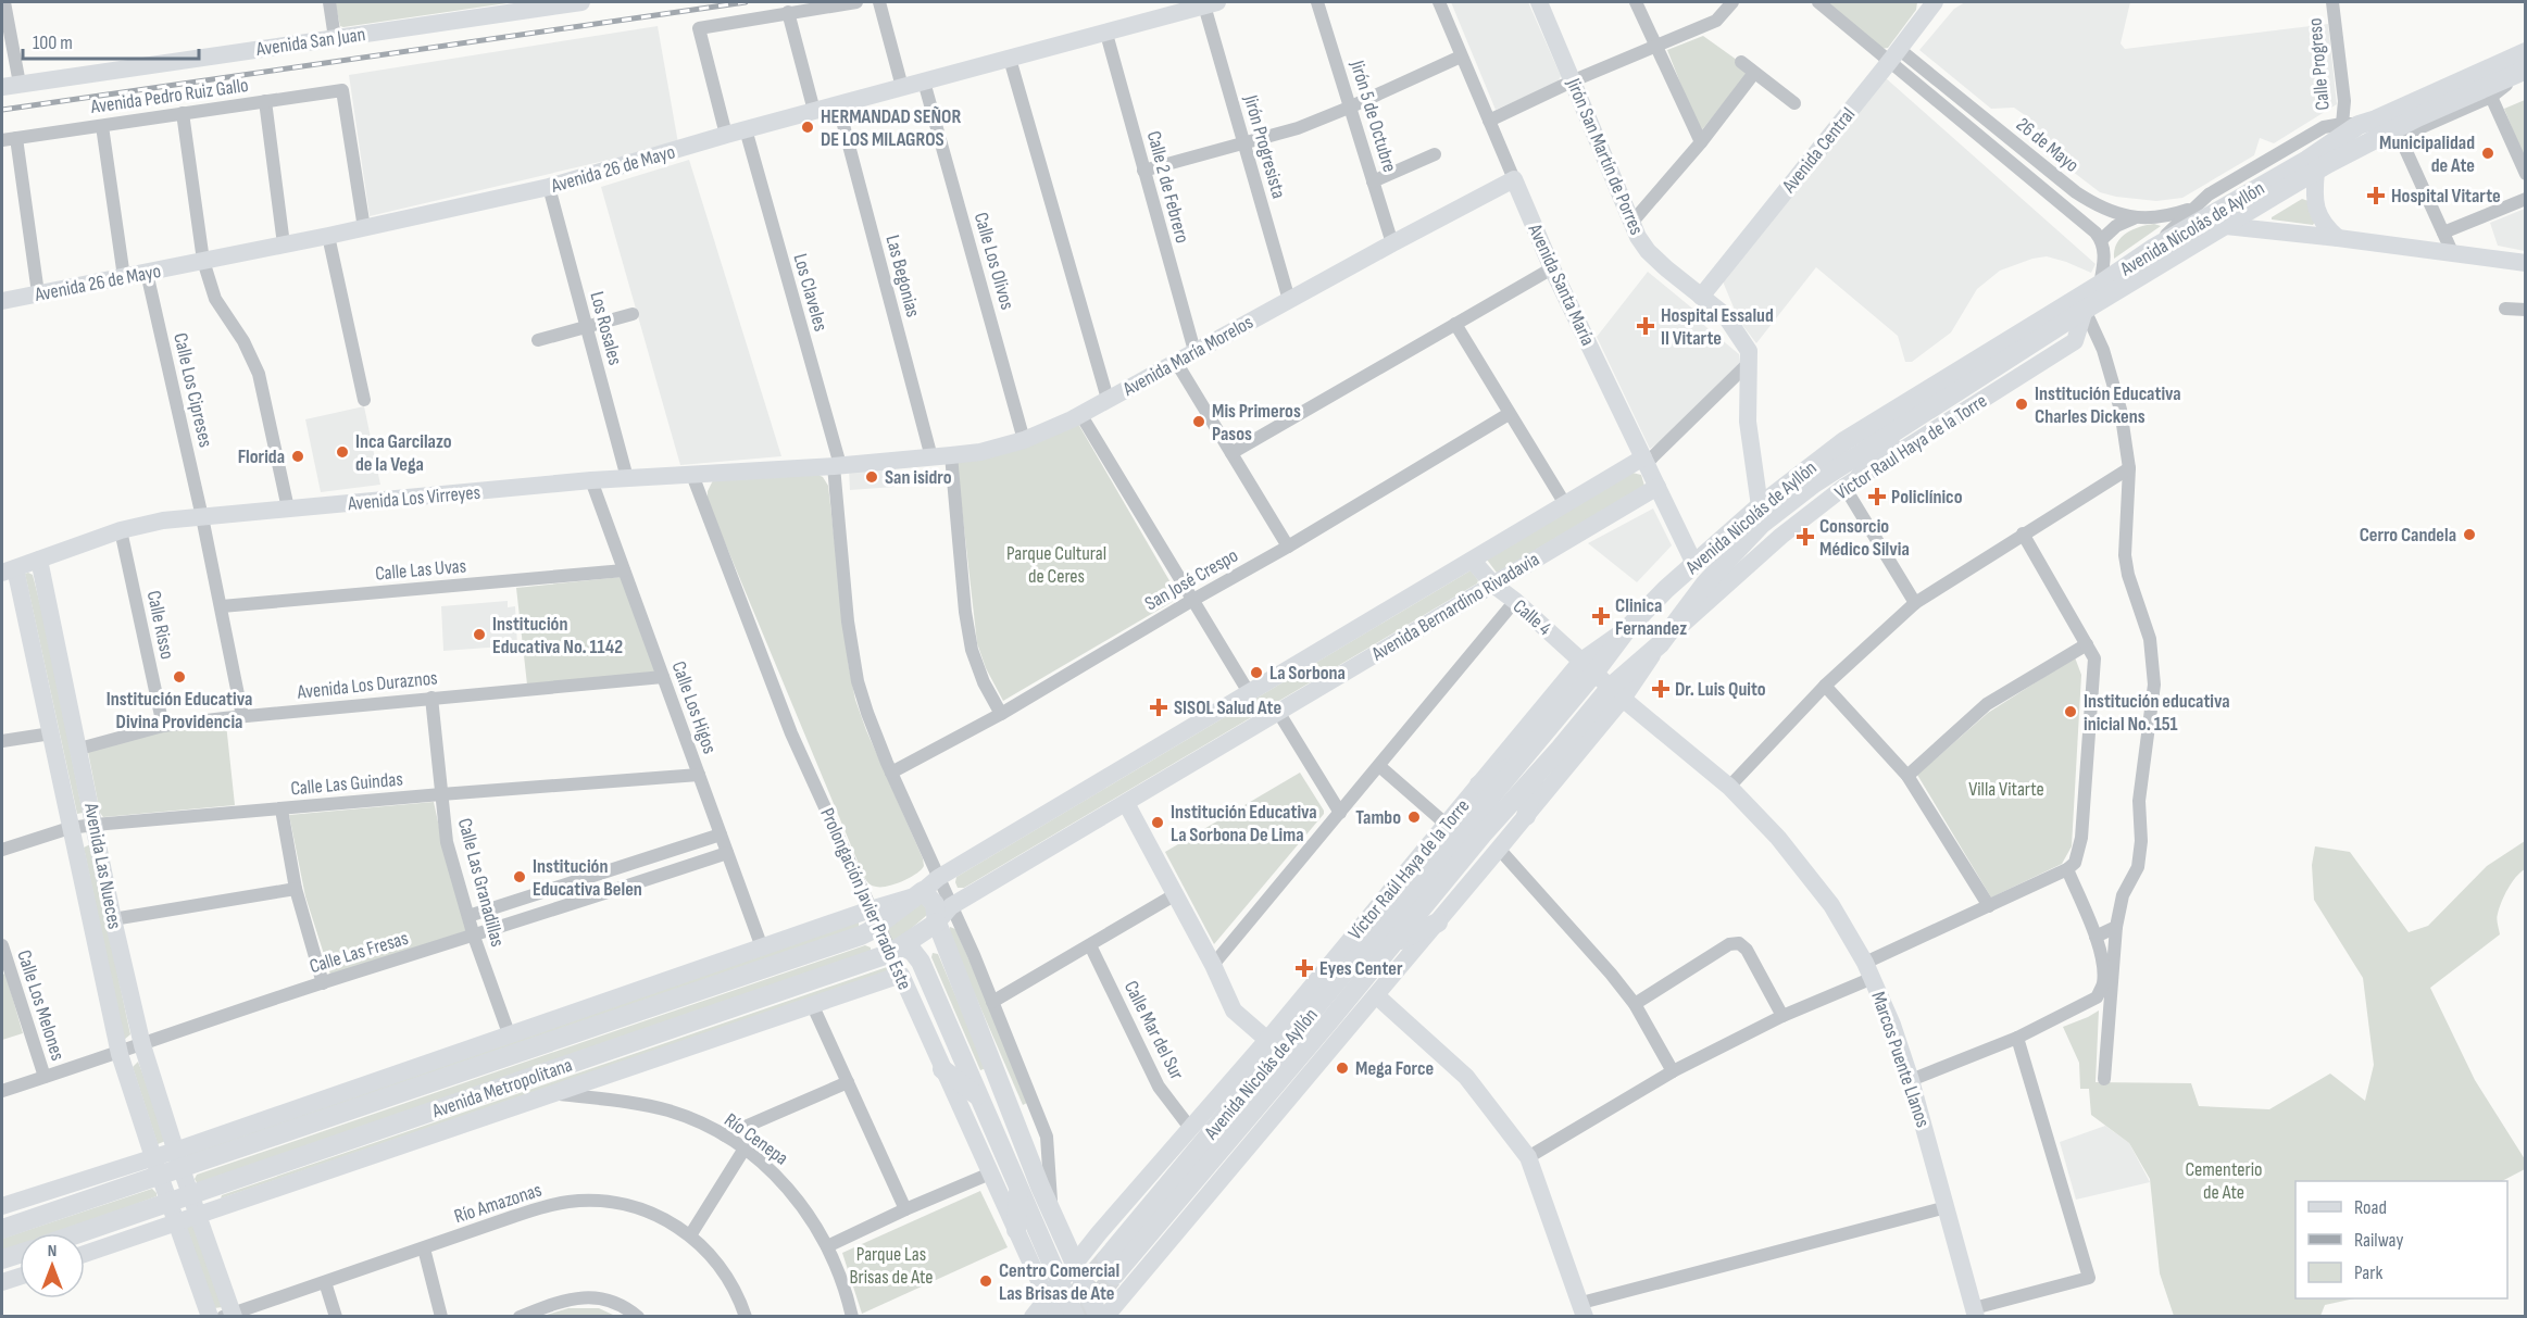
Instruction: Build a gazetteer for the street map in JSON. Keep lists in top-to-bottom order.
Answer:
{
  "streets": {
    "main road": ["Avenida Nicolás de Ayllón", "Prolongación Javier Prado Este", "Avenida Metropolitana"],
    "street": [
      "Avenida San Juan",
      "Calle Progreso",
      "Avenida Pedro Ruiz Gallo",
      "Jirón 5 de Octubre",
      "26 de Mayo",
      "Jirón Progresista",
      "Avenida Central",
      "Jirón San Martín de Porres",
      "Avenida 26 de Mayo",
      "Calle 2 de Febrero",
      "Calle Los Olivos",
      "Las Begonias",
      "Avenida Santa María",
      "Los Claveles",
      "Los Rosales",
      "Avenida María Morelos",
      "Calle Los Cipreses",
      "Victor Raul Haya de la Torre",
      "Avenida Los Virreyes",
      "Calle Las Uvas",
      "San José Crespo",
      "Avenida Bernardino Rivadavia",
      "Calle 4",
      "Calle Risso",
      "Avenida Los Duraznos",
      "Calle Los Higos",
      "Calle Las Guindas",
      "Avenida Las Nueces",
      "Víctor Raúl Haya de la Torre",
      "Calle Las Granadillas",
      "Calle Las Fresas",
      "Calle Los Melones",
      "Calle Mar del Sur",
      "Marcos Puente Llanos",
      "Río Cenepa",
      "Río Amazonas"
    ]
  },
  "crossings": [
    ["Calle Progreso", "Avenida Nicolás de Ayllón"],
    ["Avenida Pedro Ruiz Gallo", "Avenida 26 de Mayo"],
    ["Jirón 5 de Octubre", "Avenida María Morelos"],
    ["26 de Mayo", "Avenida Central"],
    ["Jirón Progresista", "Avenida 26 de Mayo"],
    ["Jirón Progresista", "Avenida María Morelos"],
    ["Avenida Central", "Jirón San Martín de Porres"],
    ["Jirón San Martín de Porres", "Avenida Nicolás de Ayllón"],
    ["Avenida 26 de Mayo", "Calle 2 de Febrero"],
    ["Avenida 26 de Mayo", "Calle Los Olivos"],
    ["Avenida 26 de Mayo", "Las Begonias"],
    ["Avenida 26 de Mayo", "Los Claveles"],
    ["Avenida 26 de Mayo", "Los Rosales"],
    ["Avenida 26 de Mayo", "Calle Los Cipreses"],
    ["Calle 2 de Febrero", "Avenida María Morelos"],
    ["Avenida Nicolás de Ayllón", "Avenida Santa María"],
    ["Avenida Nicolás de Ayllón", "Victor Raul Haya de la Torre"],
    ["Avenida Nicolás de Ayllón", "Calle 4"],
    ["Avenida Nicolás de Ayllón", "Víctor Raúl Haya de la Torre"],
    ["Avenida Nicolás de Ayllón", "Marcos Puente Llanos"],
    ["Calle Los Olivos", "Avenida María Morelos"],
    ["Las Begonias", "Avenida María Morelos"],
    ["Avenida Santa María", "Avenida María Morelos"],
    ["Avenida Santa María", "Avenida Bernardino Rivadavia"],
    ["Los Claveles", "Avenida María Morelos"],
    ["Los Claveles", "Avenida Los Virreyes"],
    ["Los Rosales", "Avenida Los Virreyes"],
    ["Avenida María Morelos", "Avenida Los Virreyes"],
    ["Calle Los Cipreses", "Avenida Los Virreyes"],
    ["Calle Los Cipreses", "Calle Las Uvas"],
    ["Calle Los Cipreses", "Avenida Los Duraznos"],
    ["Avenida Los Virreyes", "Calle Risso"],
    ["Avenida Los Virreyes", "Calle Los Higos"],
    ["Avenida Los Virreyes", "Avenida Las Nueces"],
    ["Avenida Los Virreyes", "Prolongación Javier Prado Este"],
    ["Calle Las Uvas", "Calle Los Higos"],
    ["Avenida Bernardino Rivadavia", "Calle 4"],
    ["Avenida Bernardino Rivadavia", "Avenida Metropolitana"],
    ["Calle 4", "Víctor Raúl Haya de la Torre"],
    ["Calle 4", "Marcos Puente Llanos"],
    ["Calle Risso", "Avenida Los Duraznos"],
    ["Avenida Los Duraznos", "Calle Los Higos"],
    ["Avenida Los Duraznos", "Avenida Las Nueces"],
    ["Avenida Los Duraznos", "Calle Las Granadillas"],
    ["Calle Los Higos", "Calle Las Guindas"],
    ["Calle Los Higos", "Calle Las Fresas"],
    ["Calle Los Higos", "Avenida Metropolitana"],
    ["Calle Las Guindas", "Avenida Las Nueces"],
    ["Calle Las Guindas", "Calle Las Granadillas"],
    ["Avenida Las Nueces", "Calle Las Fresas"],
    ["Avenida Las Nueces", "Avenida Metropolitana"],
    ["Avenida Las Nueces", "Río Amazonas"],
    ["Víctor Raúl Haya de la Torre", "Prolongación Javier Prado Este"],
    ["Víctor Raúl Haya de la Torre", "Calle Mar del Sur"],
    ["Víctor Raúl Haya de la Torre", "Marcos Puente Llanos"],
    ["Calle Las Granadillas", "Calle Las Fresas"],
    ["Calle Las Granadillas", "Avenida Metropolitana"],
    ["Prolongación Javier Prado Este", "Avenida Metropolitana"],
    ["Calle Las Fresas", "Calle Los Melones"],
    ["Avenida Metropolitana", "Río Cenepa"]
  ],
  "parks": [
    "Parque Cultural de Ceres",
    "Villa Vitarte",
    "Cementerio de Ate",
    "Parque Las Brisas de Ate"
  ],
  "places": {
    "other": [
      "HERMANDAD SEÑOR DE LOS MILAGROS",
      "Municipalidad de Ate",
      "Institución Educativa Charles Dickens",
      "Mis Primeros Pasos",
      "Inca Garcilazo de la Vega",
      "Florida",
      "San isidro",
      "Cerro Candela",
      "Institución Educativa No. 1142",
      "La Sorbona",
      "Institución Educativa Divina Providencia",
      "Institución educativa inicial No. 151",
      "Tambo",
      "Institución Educativa La Sorbona De Lima",
      "Institución Educativa Belen",
      "Mega Force",
      "Centro Comercial Las Brisas de Ate"
    ],
    "health": [
      "Hospital Vitarte",
      "Hospital Essalud II Vitarte",
      "Policlínico",
      "Consorcio Médico Silvia",
      "Clinica Fernandez",
      "Dr. Luis Quito",
      "SISOL Salud Ate",
      "Eyes Center"
    ]
  },
  "legend": ["Road", "Railway", "Park"],
  "scale_bar": "100 m",
  "north": "top"
}
